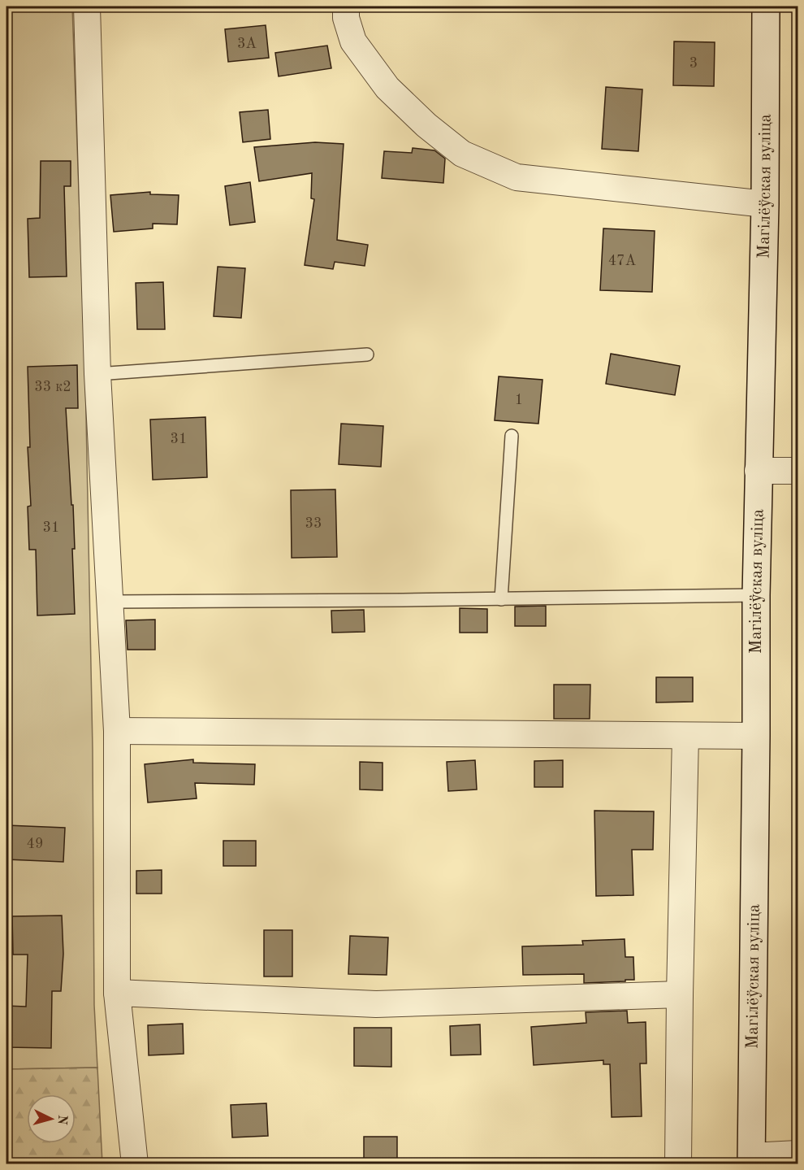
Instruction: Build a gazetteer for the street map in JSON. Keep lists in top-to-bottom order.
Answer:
{
  "streets": {
    "main road": ["Магілёўская вуліца"]
  },
  "house_numbers": [
    "3А",
    "3",
    "47А",
    "33 к2",
    "1",
    "31",
    "33",
    "31",
    "49"
  ],
  "north": "right"
}
